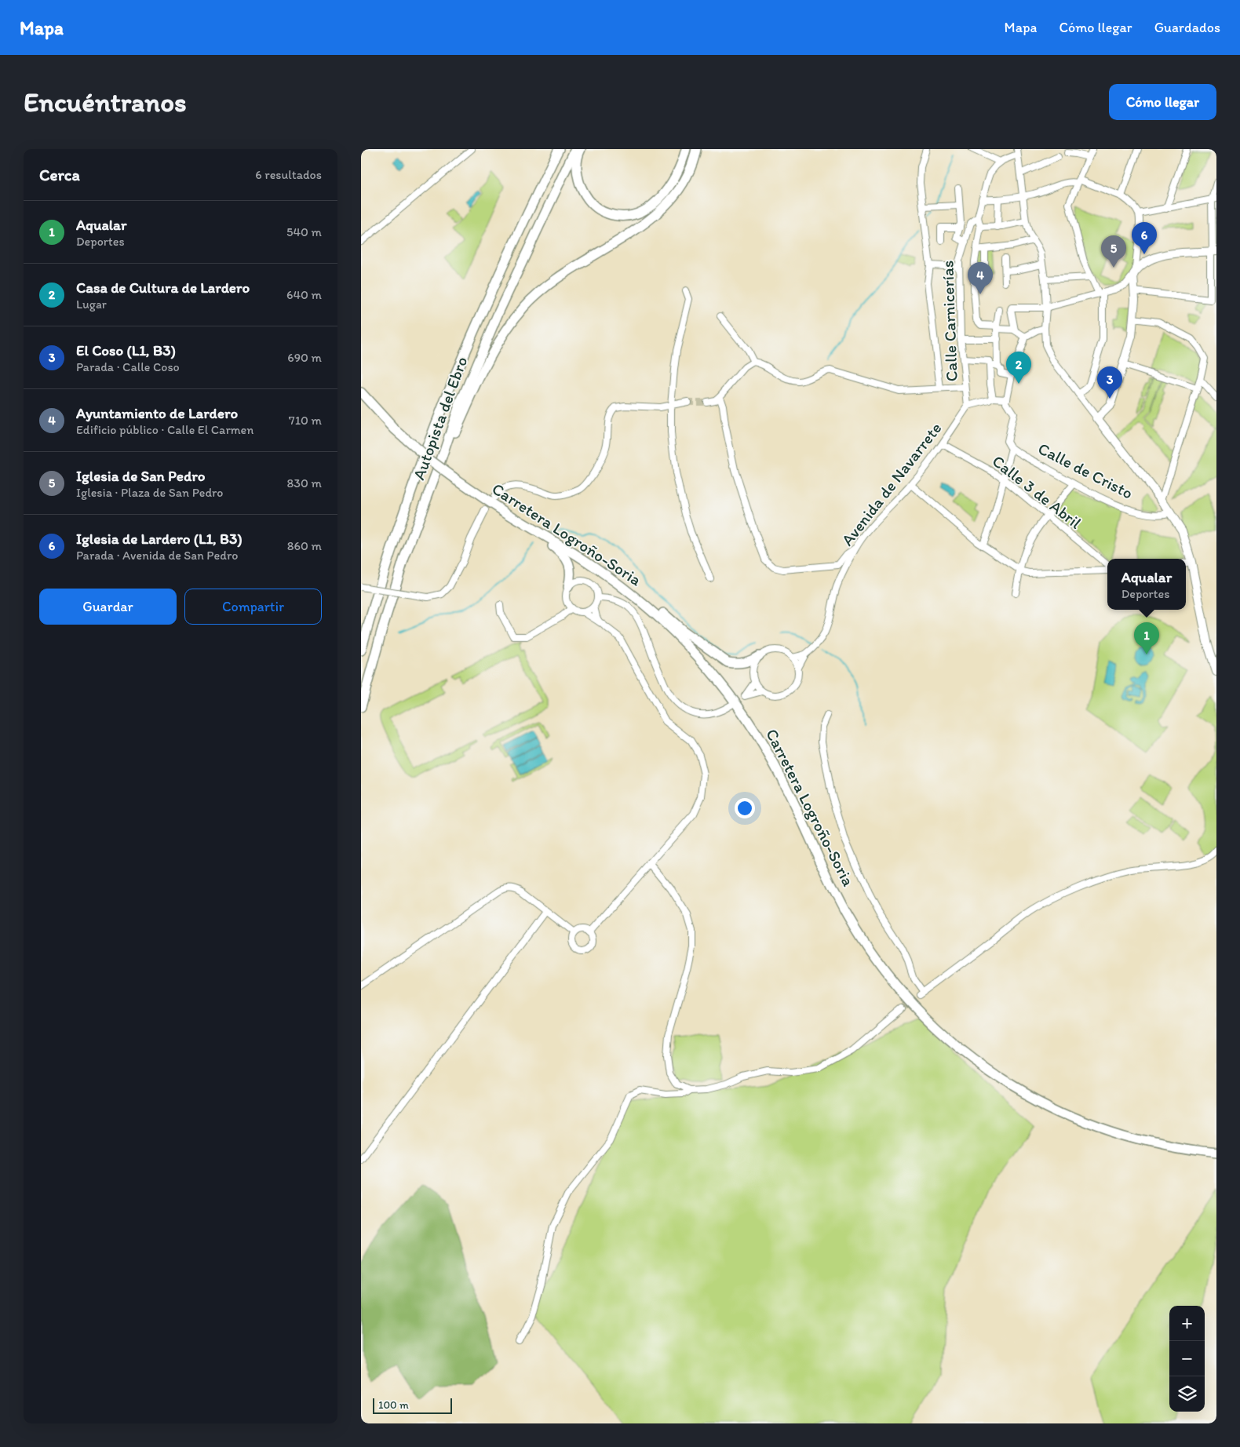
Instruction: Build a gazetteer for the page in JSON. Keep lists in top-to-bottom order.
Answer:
{
  "streets": {
    "highway": ["Autopista del Ebro", "Carretera Logroño-Soria"],
    "street": [
      "Calle Carnicerías",
      "Calle de Cristo",
      "Avenida de Navarrete",
      "Calle 3 de Abril"
    ]
  },
  "crossings": [
    ["Calle Carnicerías", "Avenida de Navarrete"],
    ["Avenida de Navarrete", "Calle 3 de Abril"]
  ],
  "scale_bar": "100 m",
  "page": {
    "header": "Mapa",
    "nav": ["Mapa", "Cómo llegar", "Guardados"],
    "buttons": [
      "Cómo llegar",
      ["Guardar", "Compartir"]
    ],
    "title": "Encuéntranos",
    "heading": ["Cerca", "6 resultados"],
    "list": [
      {
        "mark": "1",
        "name": "Aqualar",
        "note": "Deportes",
        "value": "540 m"
      },
      {
        "mark": "2",
        "name": "Casa de Cultura de Lardero",
        "note": "Lugar",
        "value": "640 m"
      },
      {
        "mark": "3",
        "name": "El Coso (L1, B3)",
        "note": "Parada · Calle Coso",
        "value": "690 m"
      },
      {
        "mark": "4",
        "name": "Ayuntamiento de Lardero",
        "note": "Edificio público · Calle El Carmen",
        "value": "710 m"
      },
      {
        "mark": "5",
        "name": "Iglesia de San Pedro",
        "note": "Iglesia · Plaza de San Pedro",
        "value": "830 m"
      },
      {
        "mark": "6",
        "name": "Iglesia de Lardero (L1, B3)",
        "note": "Parada · Avenida de San Pedro",
        "value": "860 m"
      }
    ],
    "pins": [
      "6",
      "5",
      "4",
      "2",
      "3",
      "1"
    ],
    "popup": ["Aqualar", "Deportes"],
    "map_buttons": ["+", "−"],
    "scale": "100 m"
  }
}
